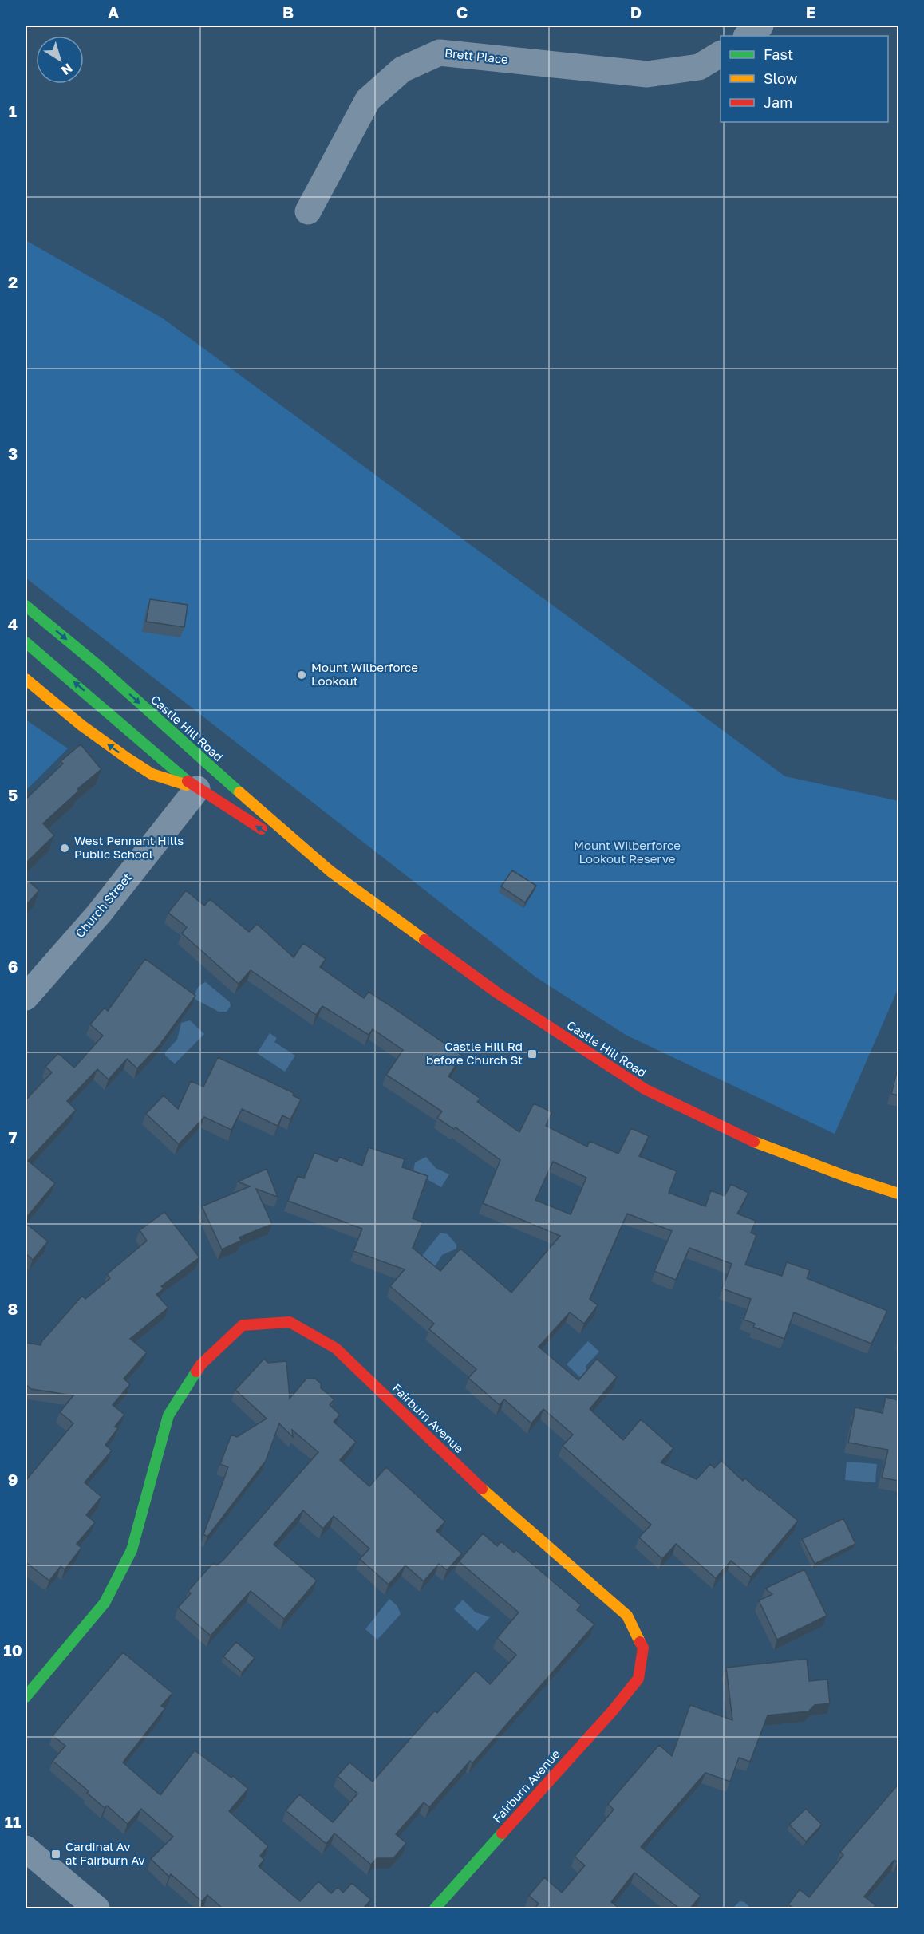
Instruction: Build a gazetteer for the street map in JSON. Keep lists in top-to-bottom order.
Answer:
{
  "streets": {
    "main road": ["Castle Hill Road", "Fairburn Avenue"],
    "street": ["Brett Place", "Church Street"]
  },
  "crossings": [
    ["Castle Hill Road", "Church Street"]
  ],
  "parks": ["Mount Wilberforce Lookout Reserve"],
  "places": {
    "other": ["Mount Wilberforce Lookout", "West Pennant Hills Public School"],
    "transit": ["Castle Hill Rd before Church St", "Cardinal Av at Fairburn Av"]
  },
  "legend": ["Fast", "Slow", "Jam"],
  "north": "bottom right",
  "grid": {
    "columns": [
      "A",
      "B",
      "C",
      "D",
      "E"
    ],
    "rows": [
      "1",
      "2",
      "3",
      "4",
      "5",
      "6",
      "7",
      "8",
      "9",
      "10",
      "11"
    ]
  }
}
